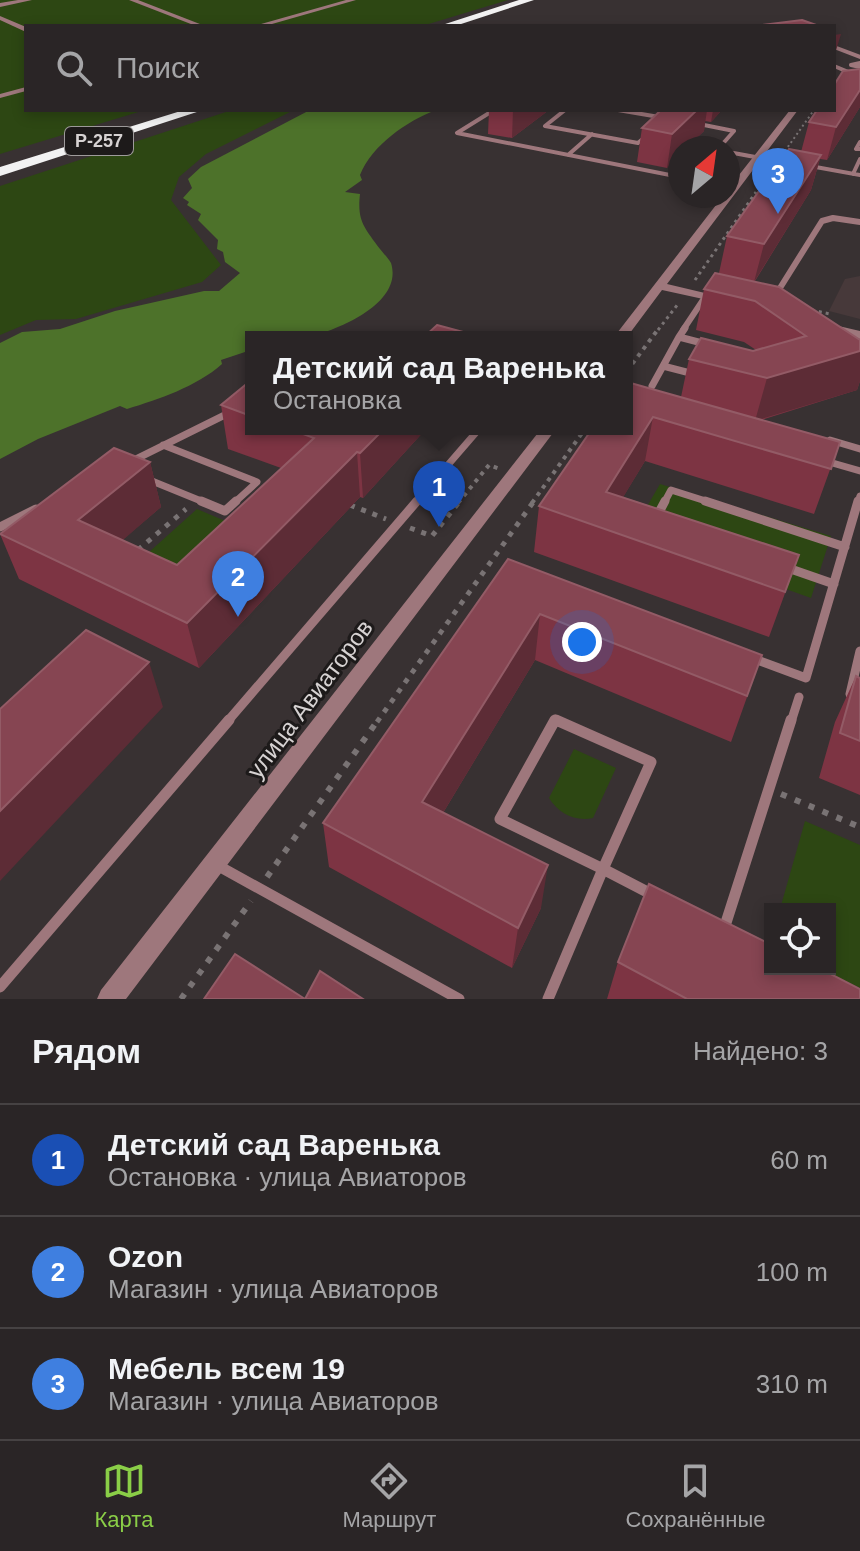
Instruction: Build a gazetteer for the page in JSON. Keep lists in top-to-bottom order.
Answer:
{
  "streets": {
    "highway": ["Р-257"],
    "street": ["улица Авиаторов"]
  },
  "north": "top right",
  "page": {
    "search": "Поиск",
    "pins": ["3", "1", "2"],
    "popup": ["Детский сад Варенька", "Остановка"],
    "heading": ["Рядом", "Найдено: 3"],
    "list": [
      {
        "mark": "1",
        "name": "Детский сад Варенька",
        "note": "Остановка · улица Авиаторов",
        "value": "60 m"
      },
      {
        "mark": "2",
        "name": "Ozon",
        "note": "Магазин · улица Авиаторов",
        "value": "100 m"
      },
      {
        "mark": "3",
        "name": "Мебель всем 19",
        "note": "Магазин · улица Авиаторов",
        "value": "310 m"
      }
    ],
    "nav": ["Карта", "Маршрут", "Сохранённые"]
  }
}
